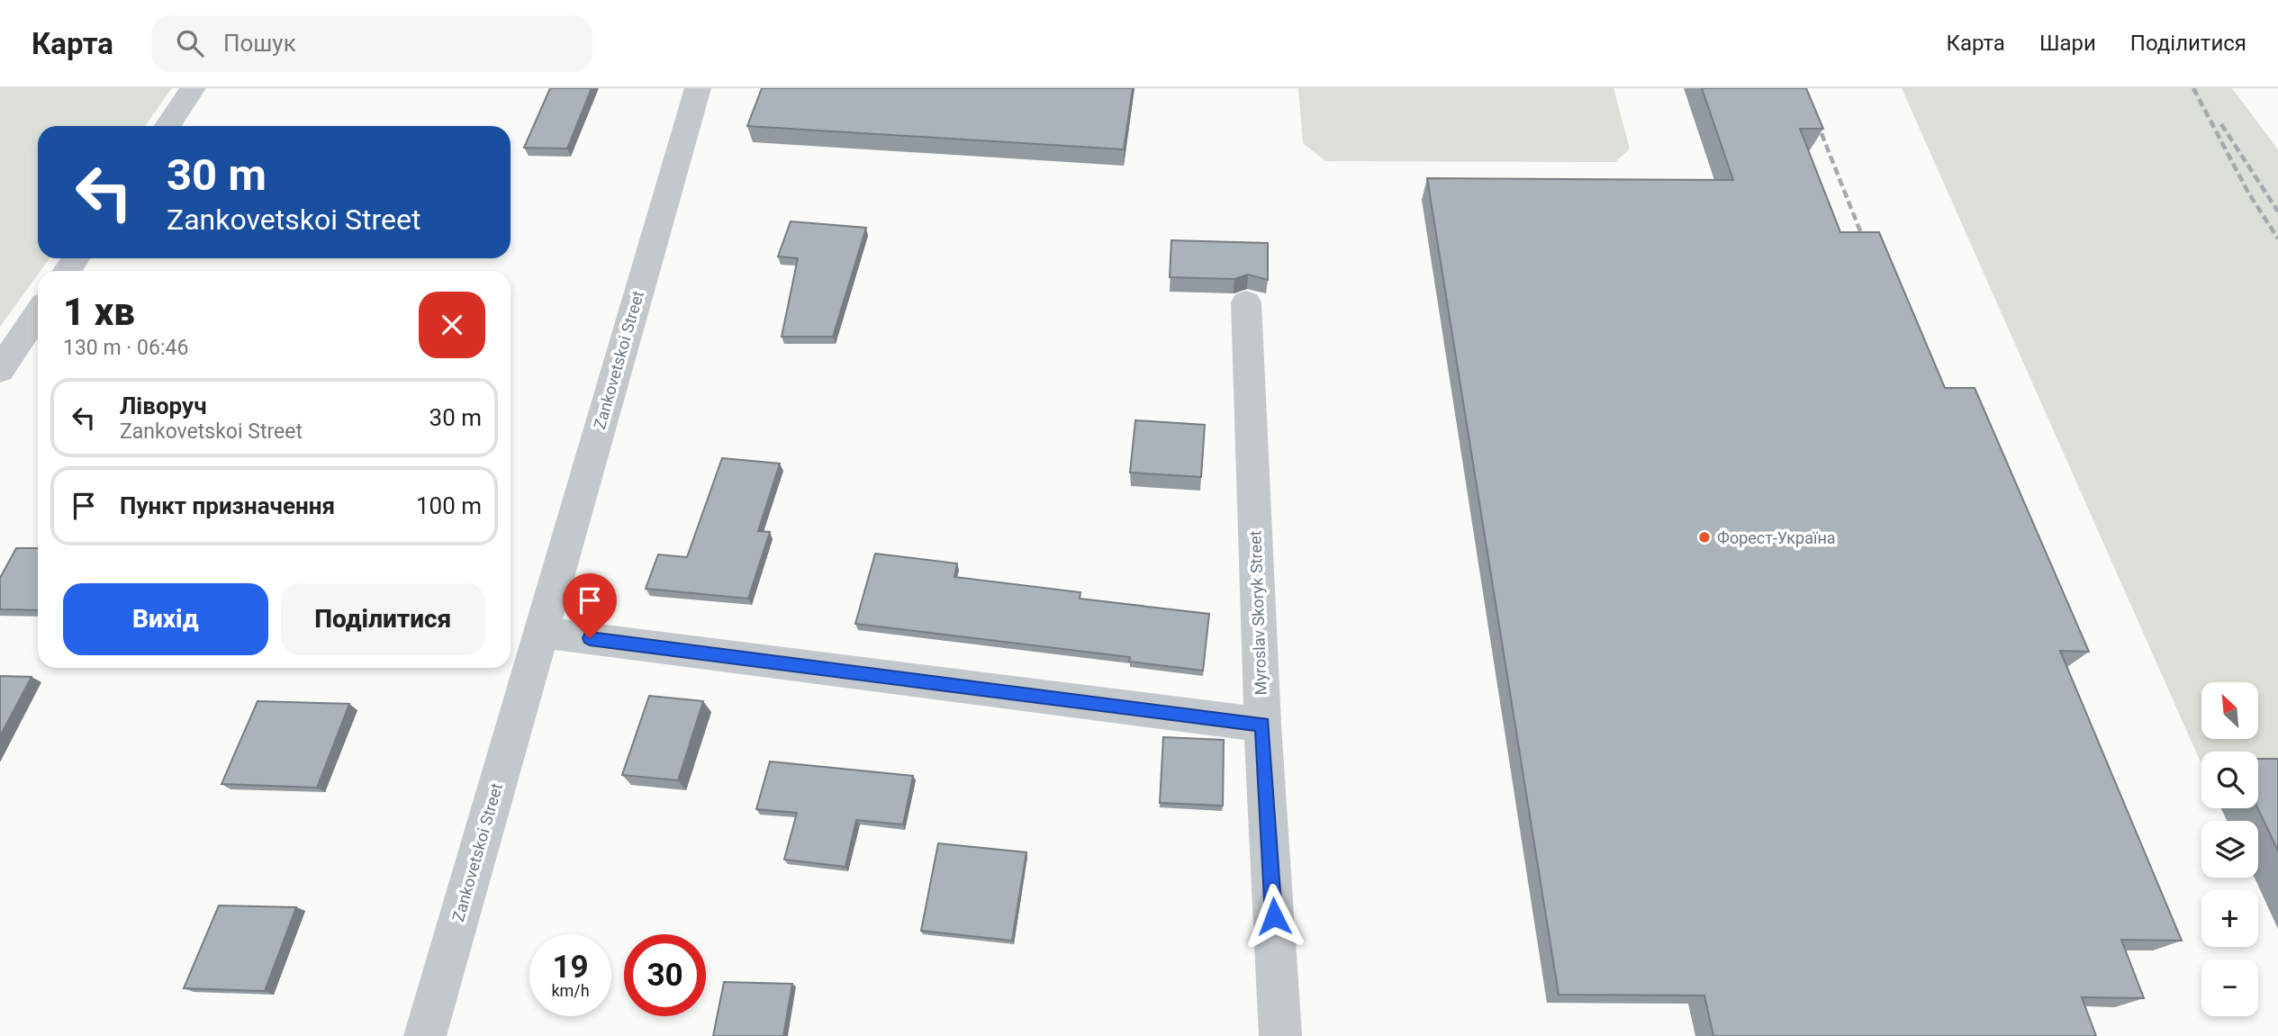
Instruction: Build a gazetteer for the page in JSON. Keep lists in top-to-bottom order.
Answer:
{
  "streets": {
    "street": ["Zankovetskoi Street", "Myroslav Skoryk Street"]
  },
  "places": ["Форест-Україна"],
  "north": "top left",
  "page": {
    "header": "Карта",
    "search": "Пошук",
    "nav": ["Карта", "Шари", "Поділитися"],
    "turn": ["30 m", "Zankovetskoi Street"],
    "heading": ["1 хв", "130 m · 06:46"],
    "list": [
      {
        "name": "Ліворуч",
        "note": "Zankovetskoi Street",
        "value": "30 m"
      },
      {
        "name": "Пункт призначення",
        "value": "100 m"
      }
    ],
    "buttons": ["Вихід", "Поділитися"],
    "map_buttons": ["+", "−"],
    "speed": "19 km/h",
    "limit": "30"
  }
}
